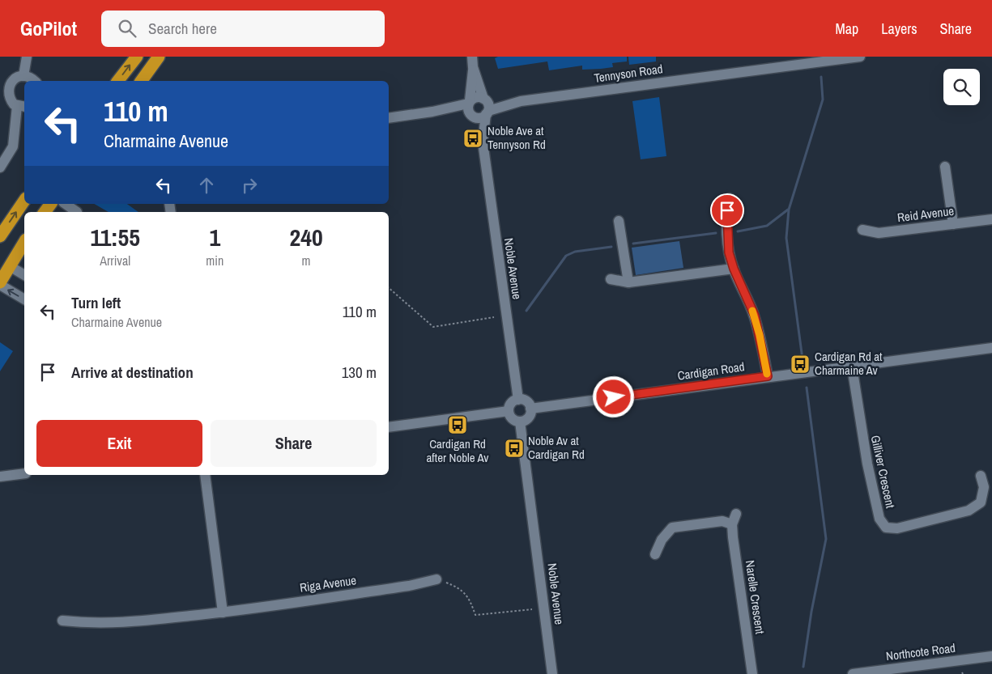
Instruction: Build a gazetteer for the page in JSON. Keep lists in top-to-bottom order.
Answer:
{
  "streets": {
    "street": [
      "Tennyson Road",
      "Reid Avenue",
      "Noble Avenue",
      "Cardigan Road",
      "Gilliver Crescent",
      "Riga Avenue",
      "Narelle Crescent",
      "Northcote Road"
    ]
  },
  "crossings": [
    ["Tennyson Road", "Noble Avenue"],
    ["Noble Avenue", "Cardigan Road"],
    ["Cardigan Road", "Gilliver Crescent"]
  ],
  "places": {
    "bus stop": [
      "Noble Ave at Tennyson Rd",
      "Cardigan Rd at Charmaine Av",
      "Cardigan Rd after Noble Av",
      "Noble Av at Cardigan Rd"
    ]
  },
  "page": {
    "header": "GoPilot",
    "search": "Search here",
    "nav": ["Map", "Layers", "Share"],
    "turn": ["110 m", "Charmaine Avenue"],
    "eta": [
      "11:55",
      "Arrival",
      "1",
      "min",
      "240",
      "m"
    ],
    "list": [
      {
        "name": "Turn left",
        "note": "Charmaine Avenue",
        "value": "110 m"
      },
      {
        "name": "Arrive at destination",
        "value": "130 m"
      }
    ],
    "buttons": ["Exit", "Share"]
  }
}
